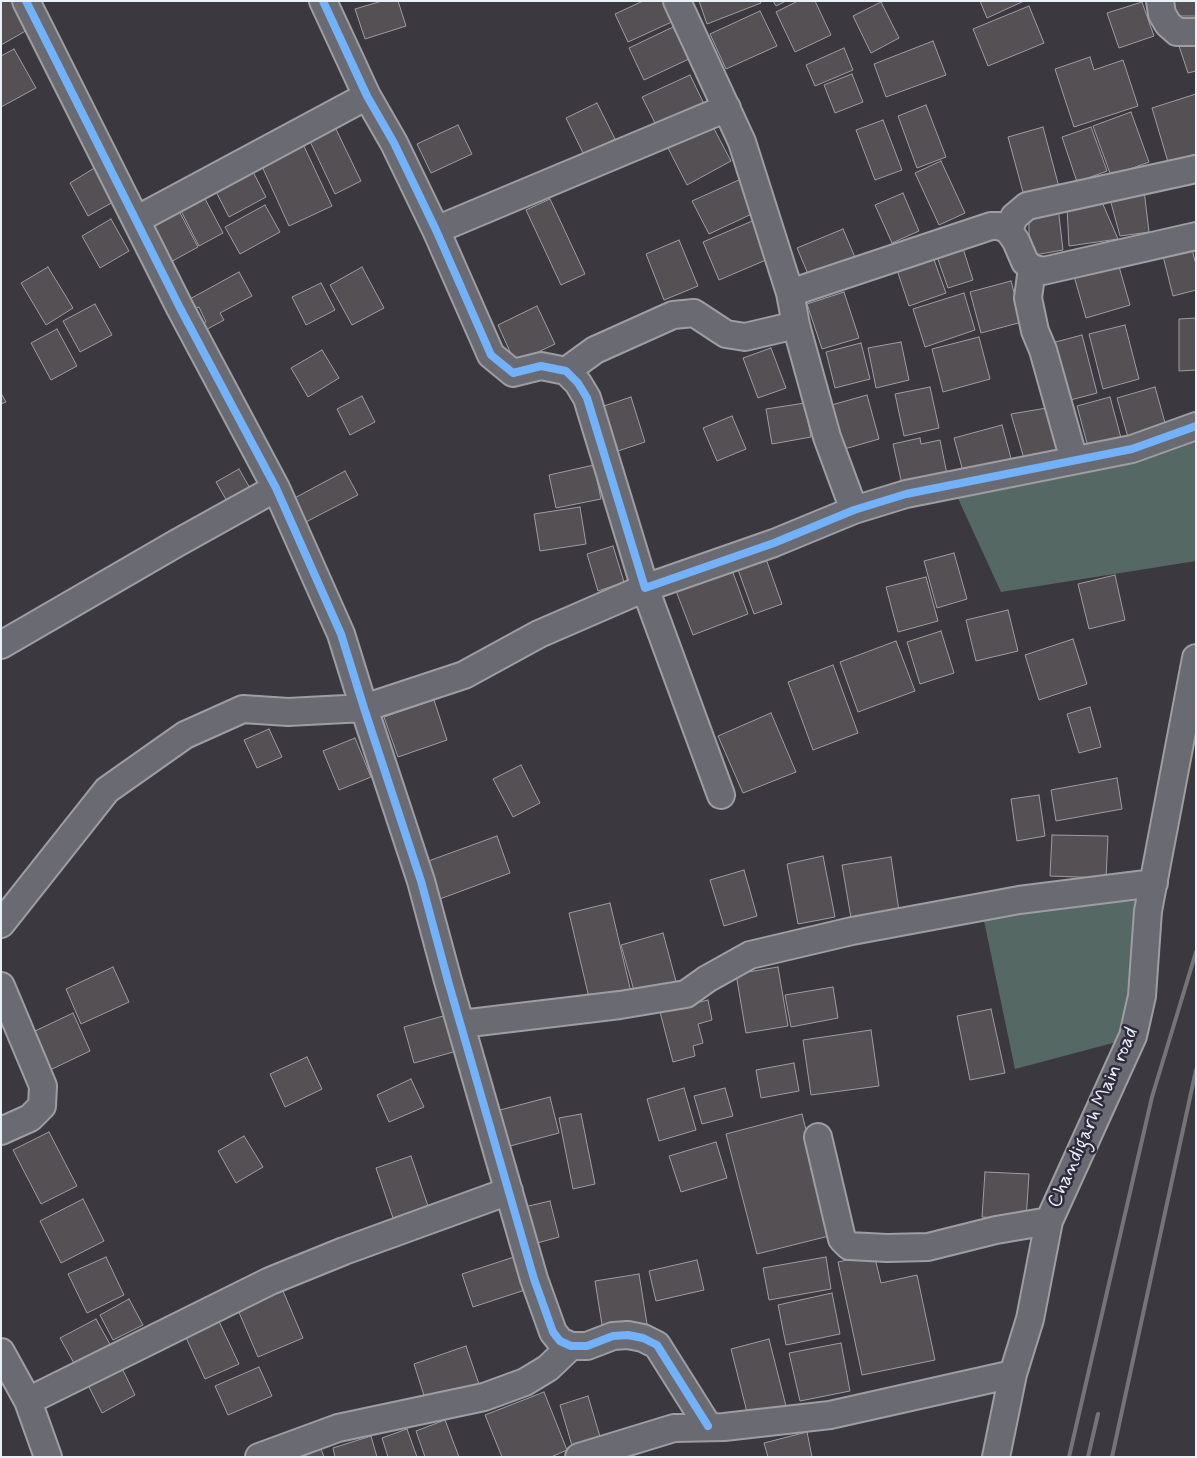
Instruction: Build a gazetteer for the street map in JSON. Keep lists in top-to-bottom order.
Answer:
{
  "streets": {
    "street": ["Chandigarh Main road"]
  }
}
